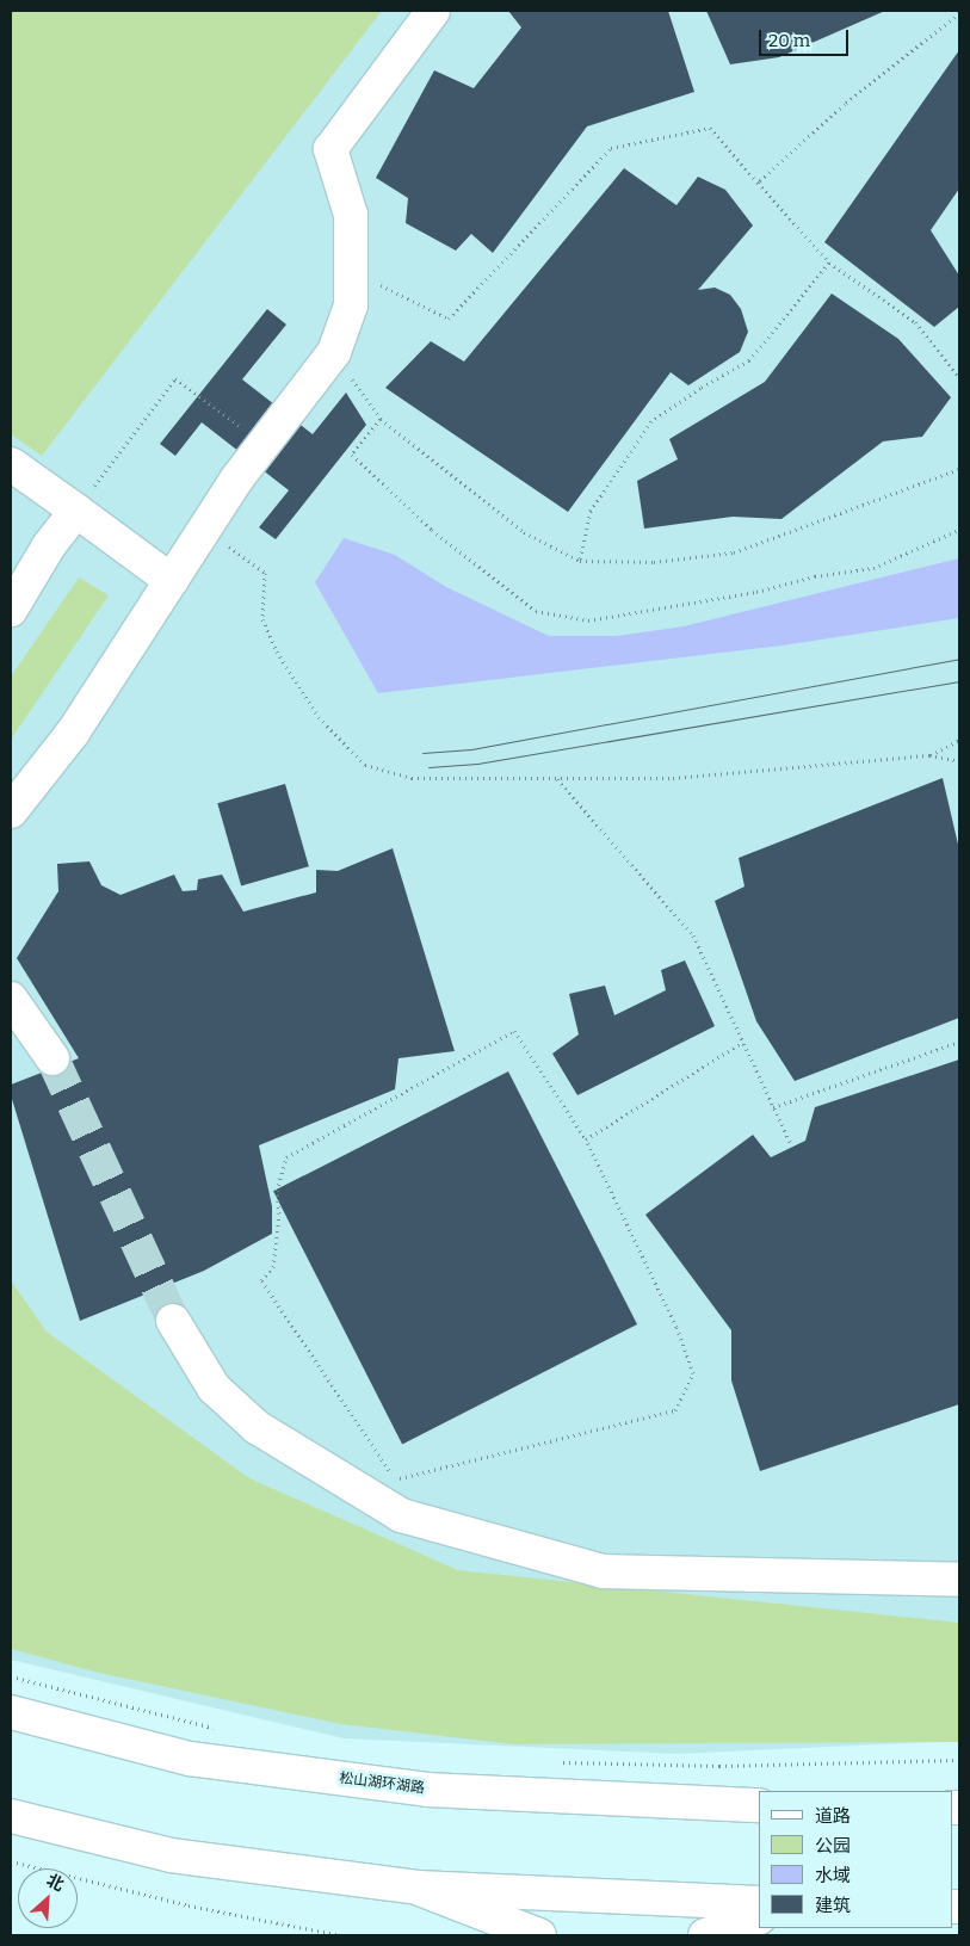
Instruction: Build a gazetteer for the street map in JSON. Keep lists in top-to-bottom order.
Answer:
{
  "streets": {
    "street": ["松山湖环湖路"]
  },
  "legend": [
    "道路",
    "公园",
    "水域",
    "建筑"
  ],
  "scale_bar": "20 m",
  "north": "top right"
}
